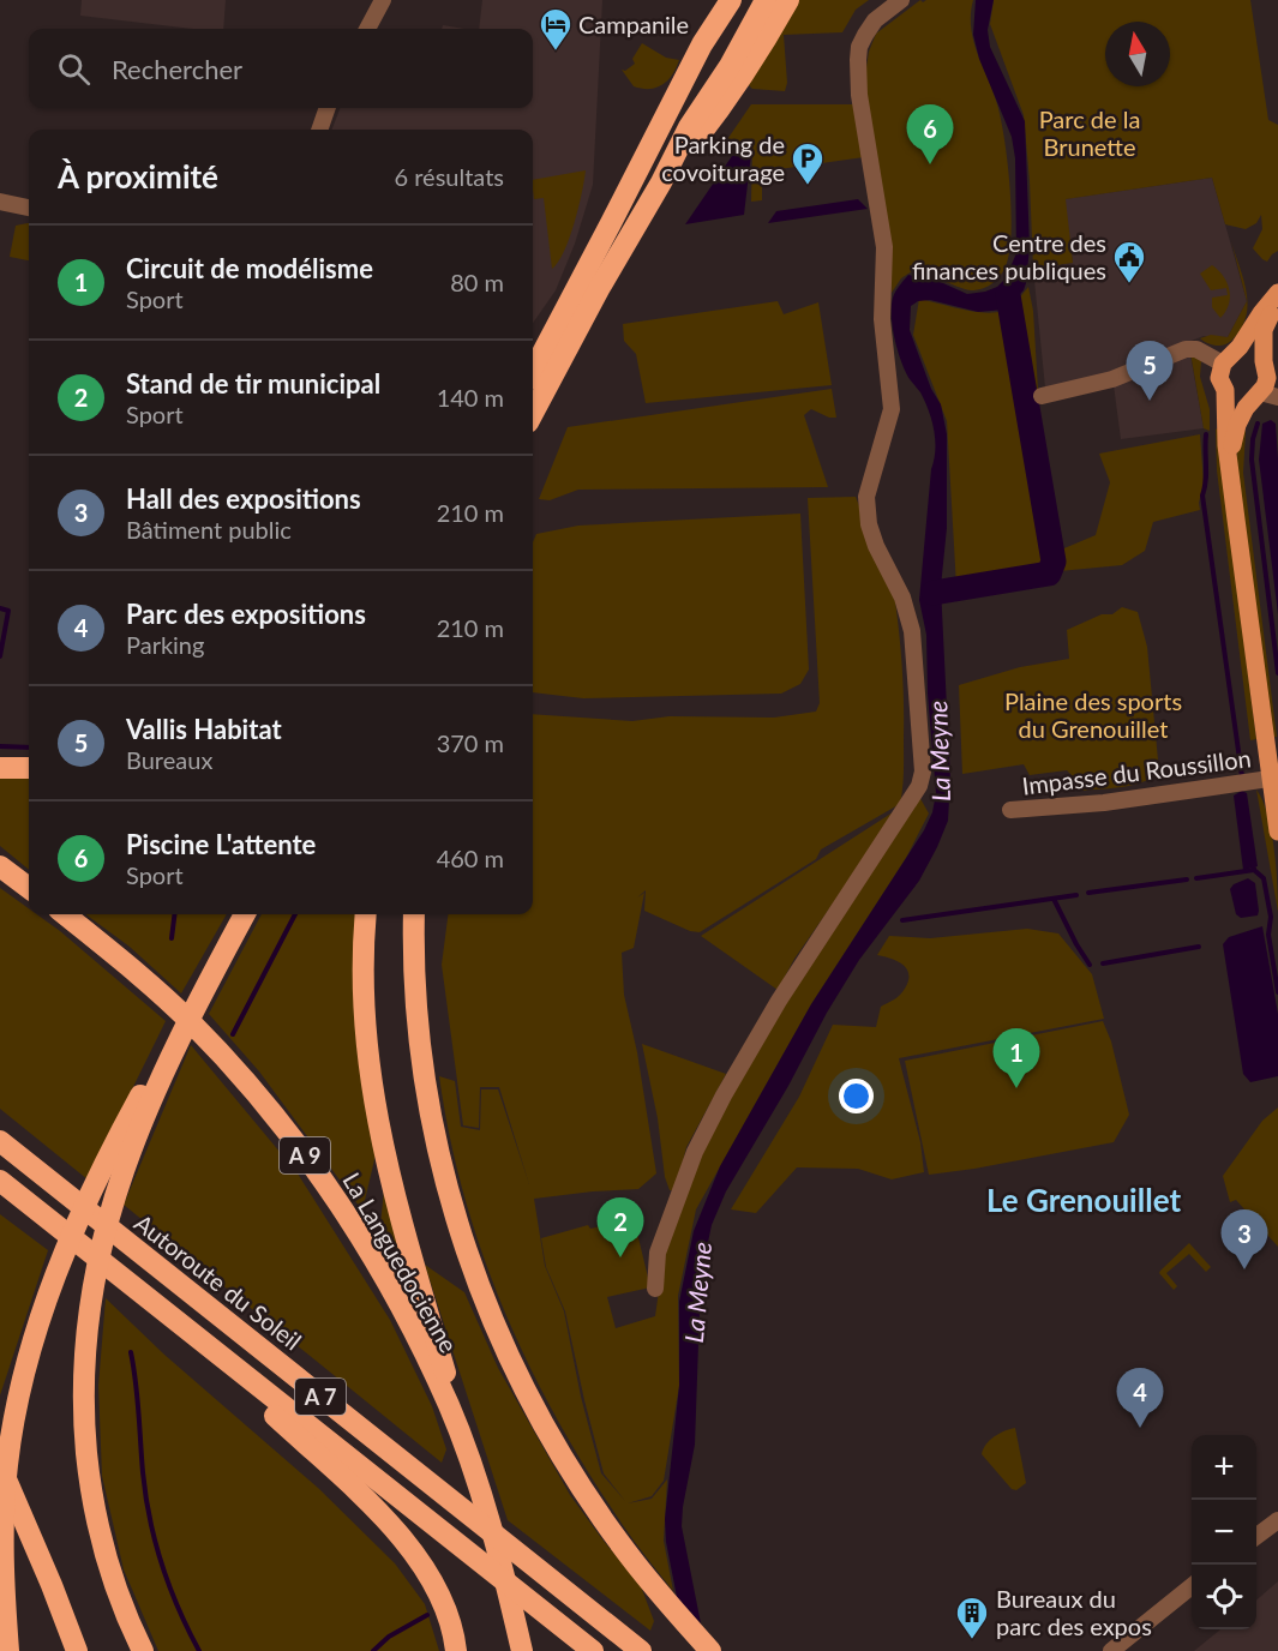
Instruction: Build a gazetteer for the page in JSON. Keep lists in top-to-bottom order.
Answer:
{
  "streets": {
    "highway": [
      "A 9",
      "La Languedocienne",
      "Autoroute du Soleil",
      "A 7"
    ],
    "street": ["Impasse du Roussillon"]
  },
  "districts": ["Le Grenouillet"],
  "water": ["La Meyne"],
  "parks": ["Parc de la Brunette", "Plaine des sports du Grenouillet"],
  "places": {
    "hotel": ["Campanile"],
    "parking": ["Parking de covoiturage"],
    "public building": ["Centre des finances publiques"],
    "building": ["Bureaux du parc des expos"]
  },
  "north": "top",
  "page": {
    "search": "Rechercher",
    "pins": [
      "6",
      "5",
      "1",
      "2",
      "3",
      "4"
    ],
    "heading": ["À proximité", "6 résultats"],
    "list": [
      {
        "mark": "1",
        "name": "Circuit de modélisme",
        "note": "Sport",
        "value": "80 m"
      },
      {
        "mark": "2",
        "name": "Stand de tir municipal",
        "note": "Sport",
        "value": "140 m"
      },
      {
        "mark": "3",
        "name": "Hall des expositions",
        "note": "Bâtiment public",
        "value": "210 m"
      },
      {
        "mark": "4",
        "name": "Parc des expositions",
        "note": "Parking",
        "value": "210 m"
      },
      {
        "mark": "5",
        "name": "Vallis Habitat",
        "note": "Bureaux",
        "value": "370 m"
      },
      {
        "mark": "6",
        "name": "Piscine L'attente",
        "note": "Sport",
        "value": "460 m"
      }
    ],
    "map_buttons": ["+", "−"]
  }
}
